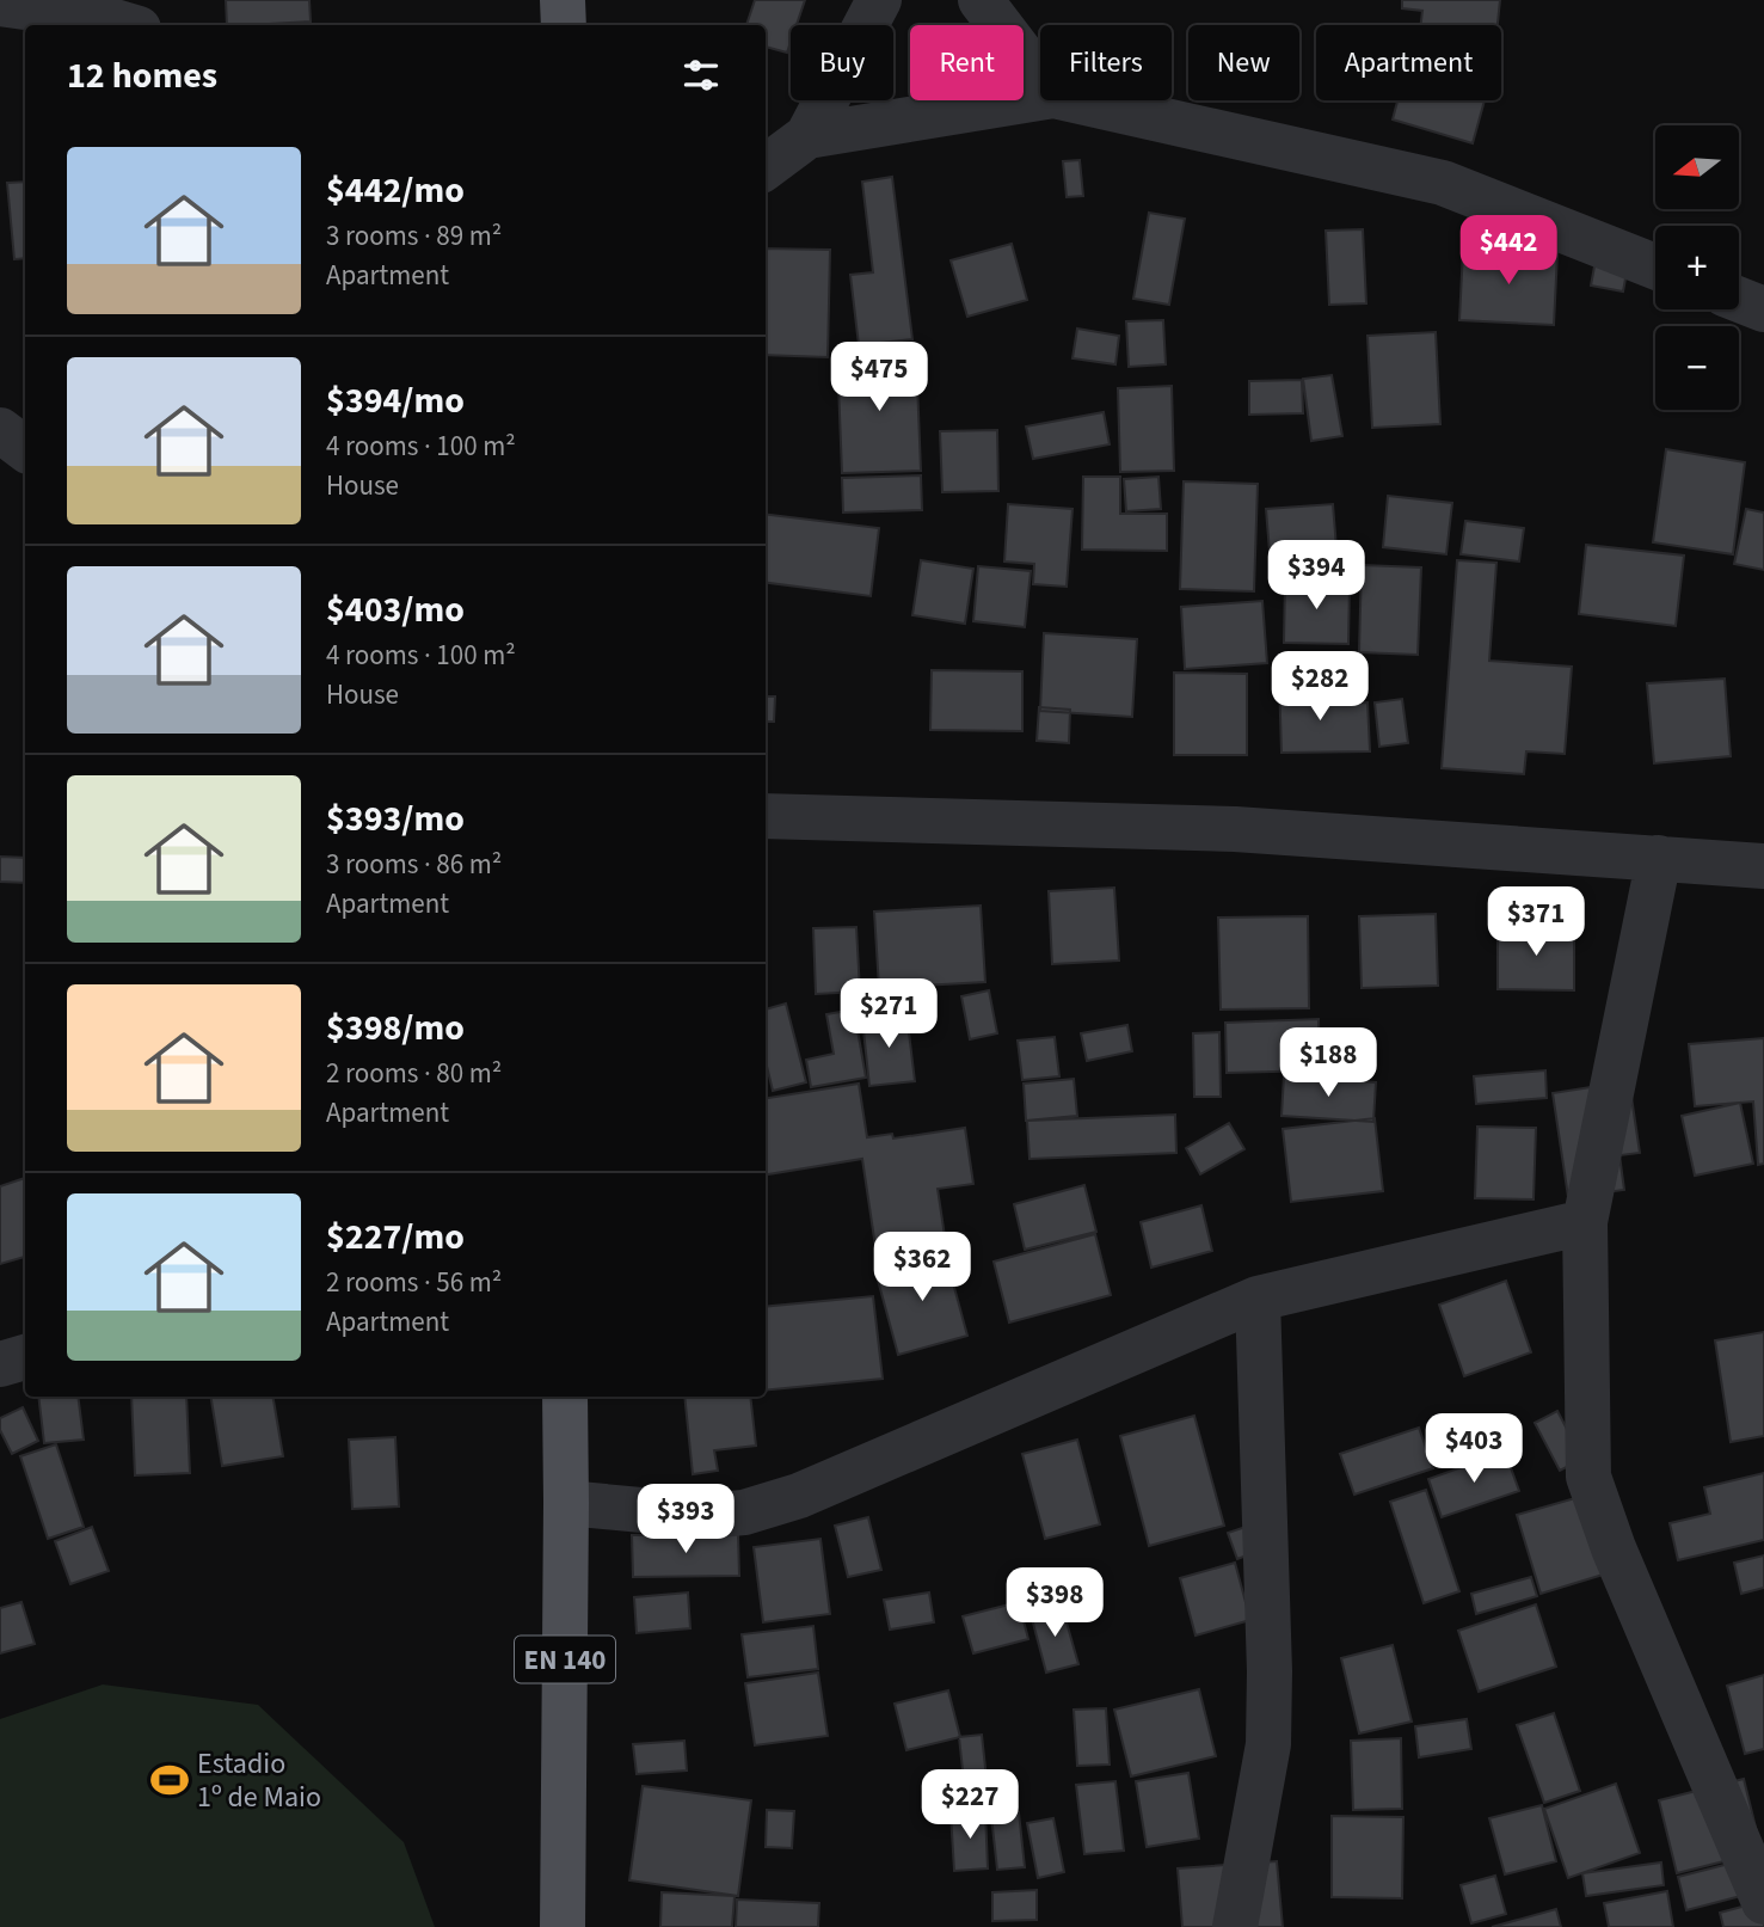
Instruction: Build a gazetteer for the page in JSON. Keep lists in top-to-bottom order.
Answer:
{
  "streets": {
    "main road": ["EN 140"]
  },
  "places": {
    "sports": ["Estadio 1º de Maio"]
  },
  "north": "left",
  "page": {
    "chip": [
      "Buy",
      "Rent",
      "Filters",
      "New",
      "Apartment"
    ],
    "heading": "12 homes",
    "map_buttons": ["+", "−"],
    "list": [
      {
        "name": "$442/mo",
        "note": "3 rooms · 89 m² · Apartment"
      },
      {
        "name": "$394/mo",
        "note": "4 rooms · 100 m² · House"
      },
      {
        "name": "$403/mo",
        "note": "4 rooms · 100 m² · House"
      },
      {
        "name": "$393/mo",
        "note": "3 rooms · 86 m² · Apartment"
      },
      {
        "name": "$398/mo",
        "note": "2 rooms · 80 m² · Apartment"
      },
      {
        "name": "$227/mo",
        "note": "2 rooms · 56 m² · Apartment"
      }
    ],
    "price": [
      "$442",
      "$475",
      "$394",
      "$282",
      "$371",
      "$271",
      "$188",
      "$362",
      "$403",
      "$393",
      "$398",
      "$227"
    ]
  }
}
